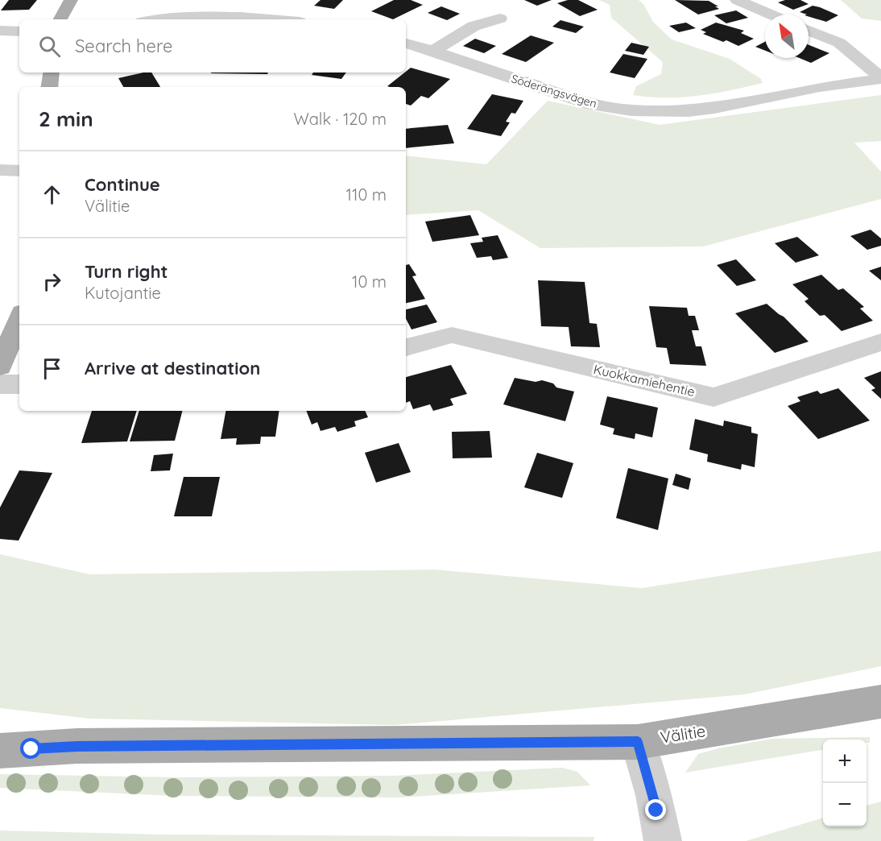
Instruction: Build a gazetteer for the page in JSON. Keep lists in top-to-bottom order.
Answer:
{
  "streets": {
    "main road": ["Välitie"],
    "street": ["Söderängsvägen", "Kuokkamiehentie"]
  },
  "north": "top left",
  "page": {
    "search": "Search here",
    "heading": ["2 min", "Walk · 120 m"],
    "list": [
      ["Continue", "Välitie", "110 m"],
      ["Turn right", "Kutojantie", "10 m"],
      "Arrive at destination"
    ],
    "map_buttons": ["+", "−"]
  }
}
